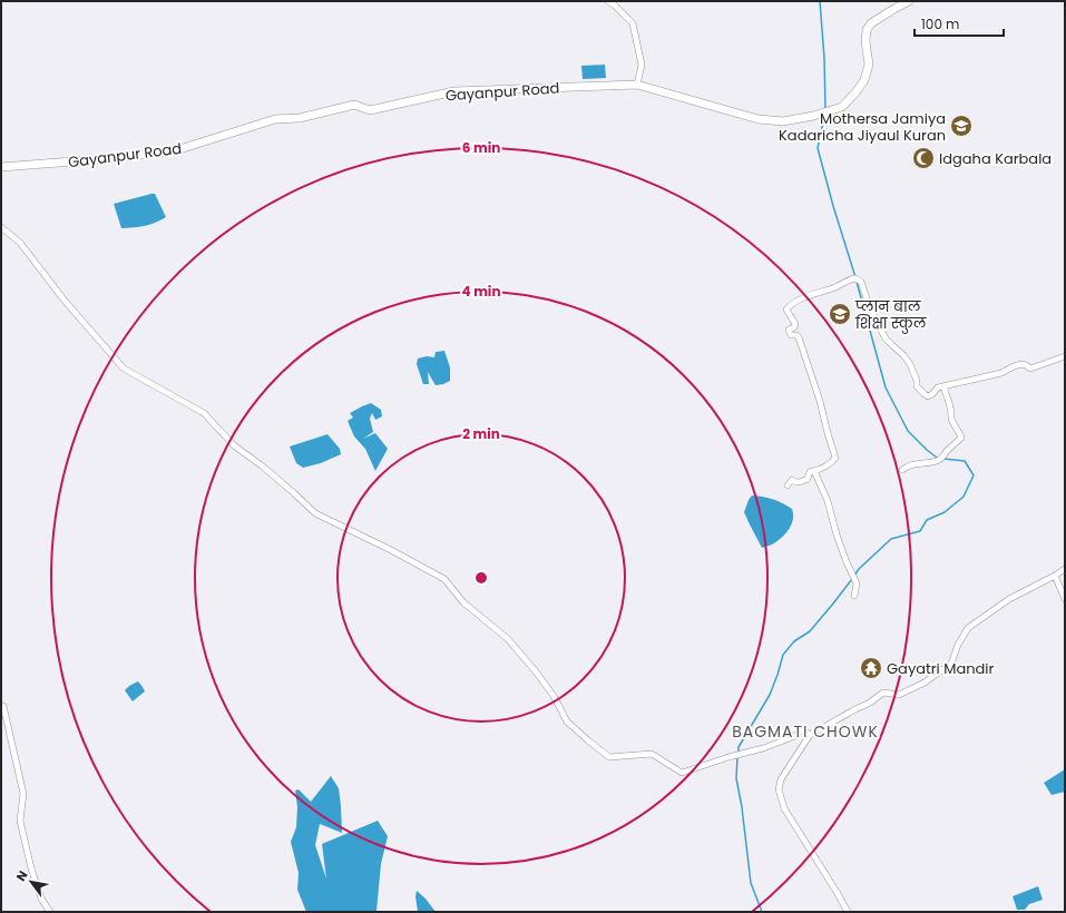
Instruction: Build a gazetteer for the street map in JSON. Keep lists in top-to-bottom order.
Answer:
{
  "streets": {
    "street": ["Gayanpur Road"]
  },
  "districts": ["BAGMATI CHOWK"],
  "places": {
    "school or university": ["Mothersa Jamiya Kadaricha Jiyaul Kuran", "प्लान बाल शिक्षा स्कुल"],
    "mosque": ["Idgaha Karbala"],
    "temple": ["Gayatri Mandir"]
  },
  "scale_bar": "100 m",
  "north": "top left",
  "rings": ["6 min", "4 min", "2 min"]
}
